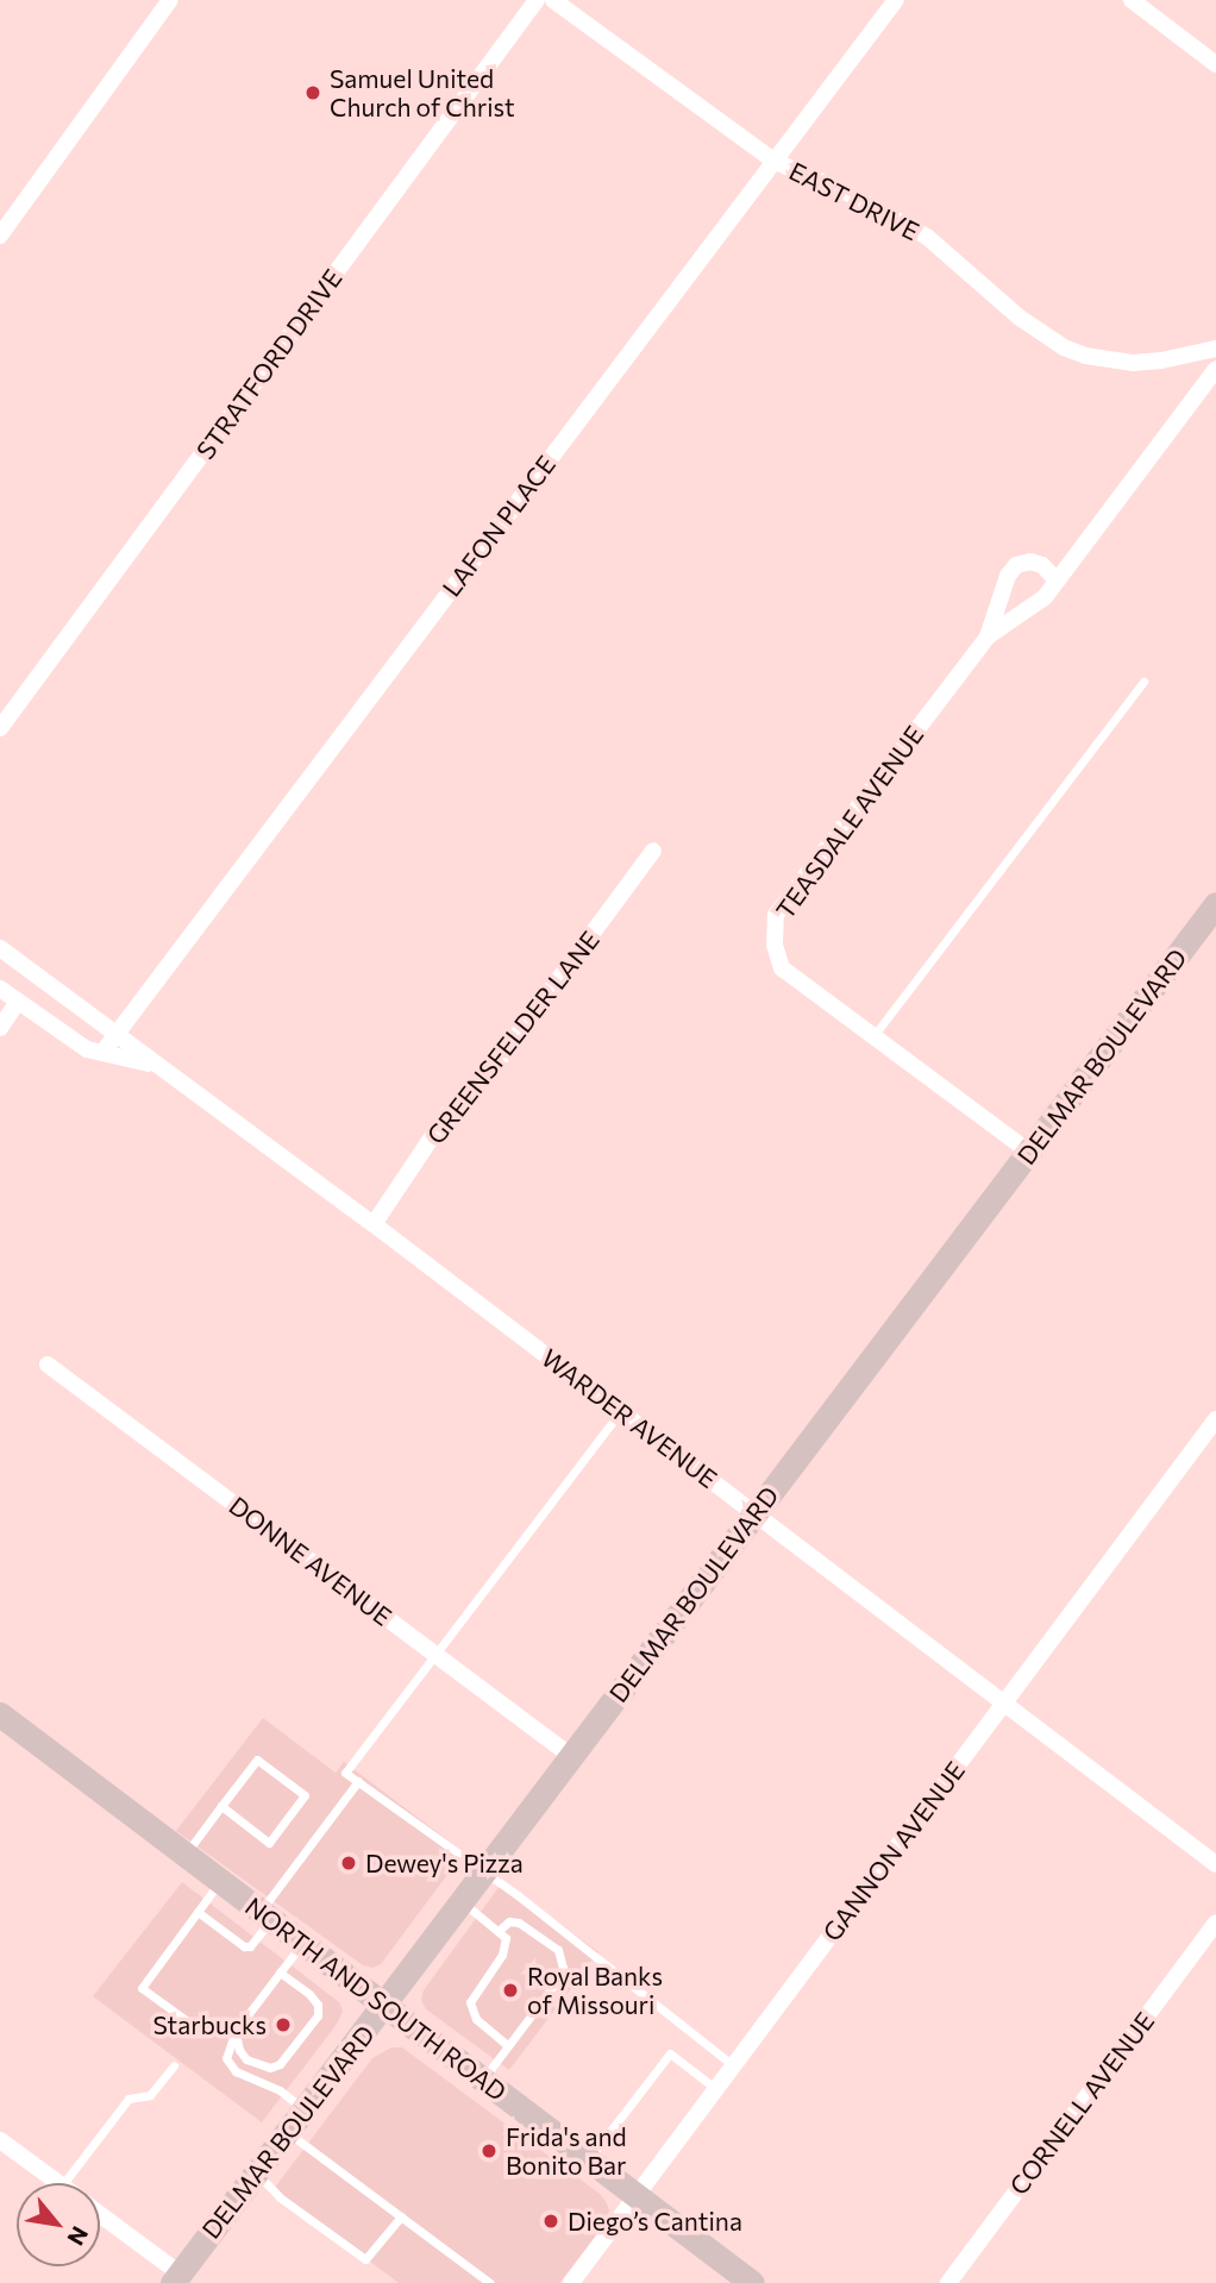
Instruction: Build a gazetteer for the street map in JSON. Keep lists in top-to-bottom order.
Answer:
{
  "streets": {
    "main road": ["DELMAR BOULEVARD", "NORTH AND SOUTH ROAD"],
    "street": [
      "EAST DRIVE",
      "STRATFORD DRIVE",
      "LAFON PLACE",
      "TEASDALE AVENUE",
      "GREENSFELDER LANE",
      "WARDER AVENUE",
      "DONNE AVENUE",
      "GANNON AVENUE",
      "CORNELL AVENUE"
    ]
  },
  "crossings": [
    ["EAST DRIVE", "LAFON PLACE"],
    ["LAFON PLACE", "WARDER AVENUE"],
    ["TEASDALE AVENUE", "DELMAR BOULEVARD"],
    ["GREENSFELDER LANE", "WARDER AVENUE"],
    ["DELMAR BOULEVARD", "WARDER AVENUE"],
    ["DELMAR BOULEVARD", "DONNE AVENUE"],
    ["DELMAR BOULEVARD", "NORTH AND SOUTH ROAD"],
    ["WARDER AVENUE", "GANNON AVENUE"],
    ["GANNON AVENUE", "NORTH AND SOUTH ROAD"]
  ],
  "places": [
    "Samuel United Church of Christ",
    "Dewey's Pizza",
    "Royal Banks of Missouri",
    "Starbucks",
    "Frida's and Bonito Bar",
    "Diego’s Cantina"
  ],
  "north": "bottom right"
}
